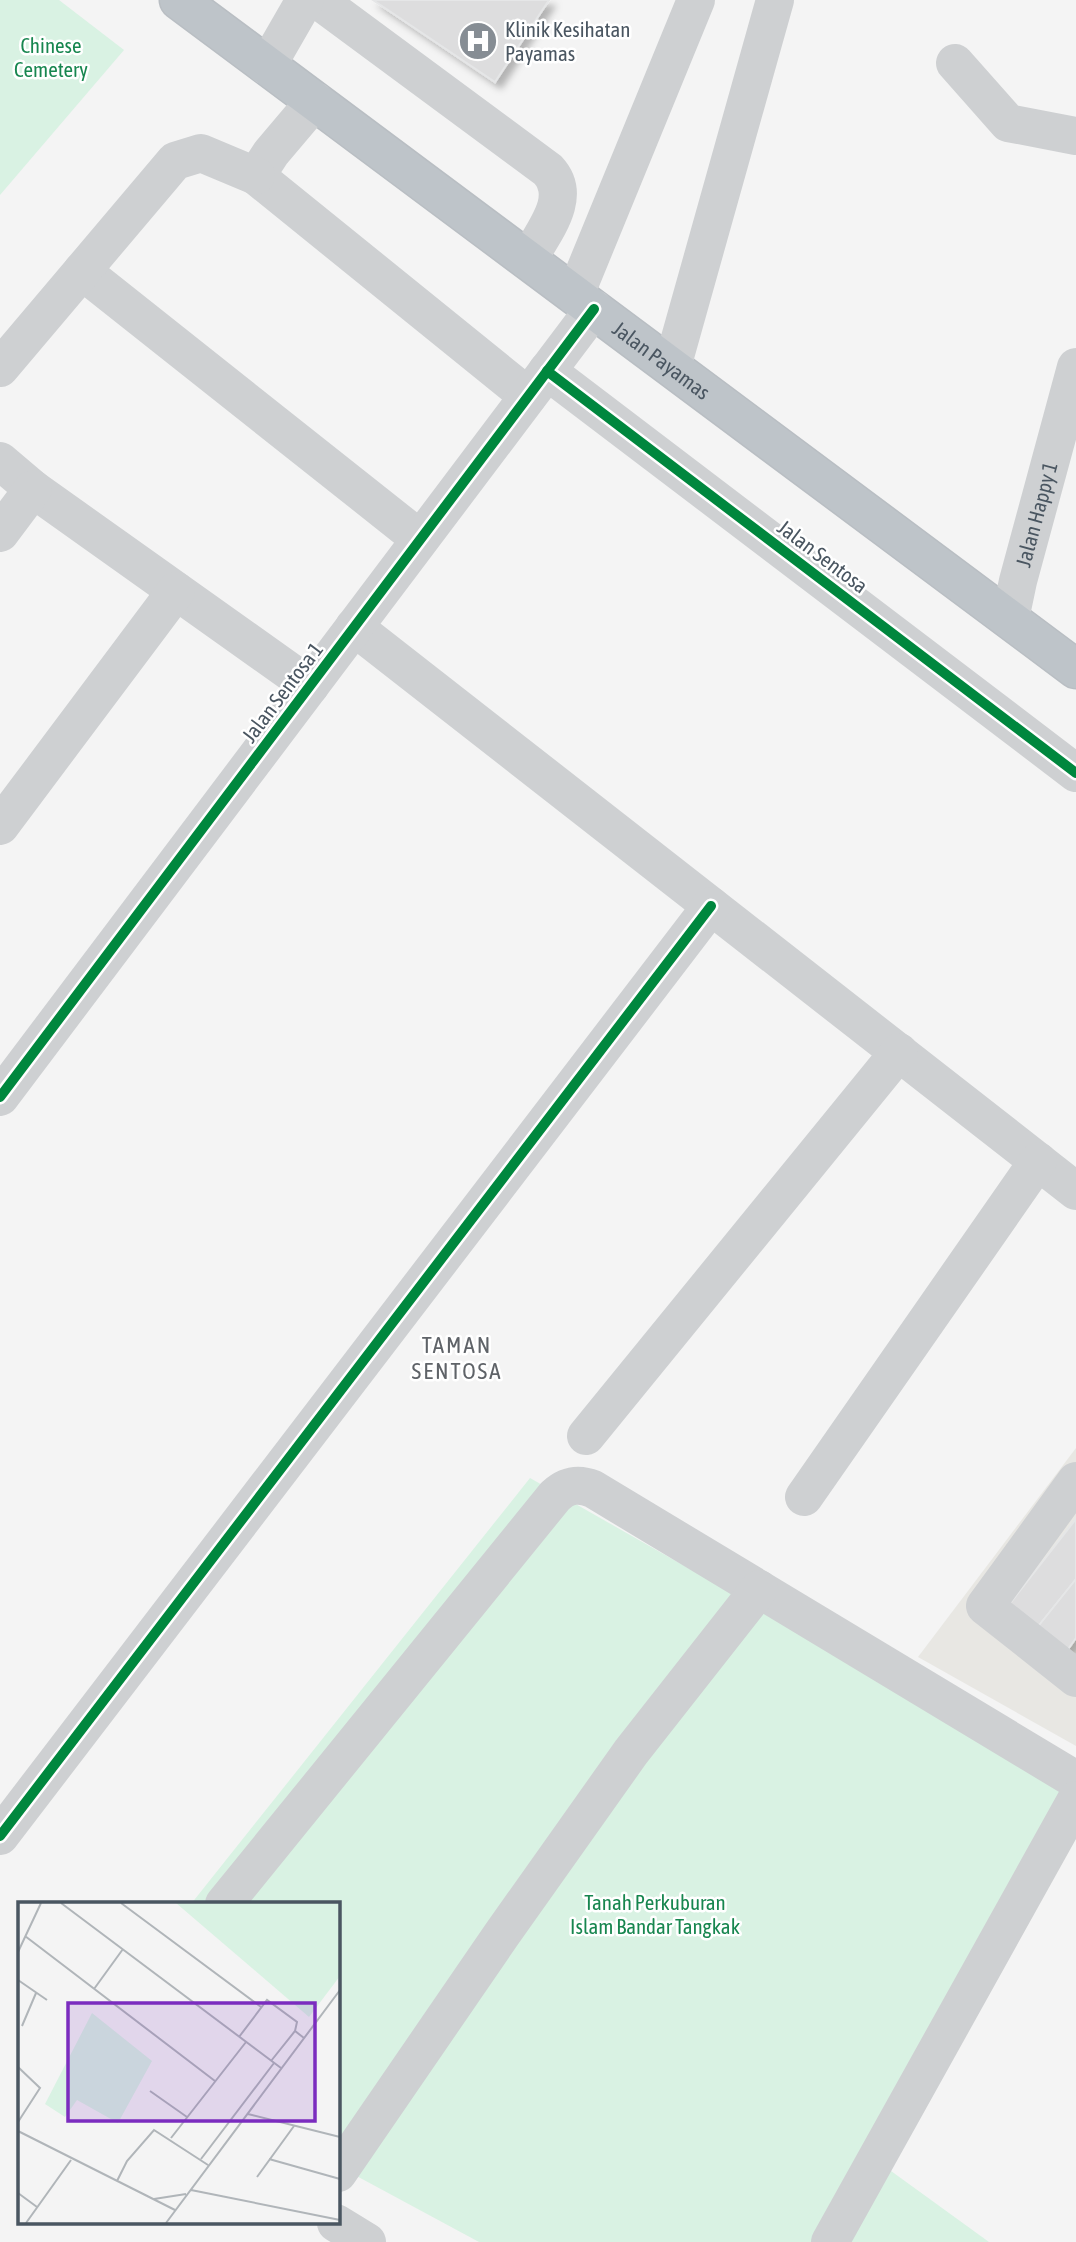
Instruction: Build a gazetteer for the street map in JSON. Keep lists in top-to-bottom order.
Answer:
{
  "streets": {
    "highway": ["Jalan Payamas"],
    "street": ["Jalan Happy 1", "Jalan Sentosa", "Jalan Sentosa 1"]
  },
  "crossings": [
    ["Jalan Payamas", "Jalan Happy 1"],
    ["Jalan Payamas", "Jalan Sentosa 1"],
    ["Jalan Sentosa", "Jalan Sentosa 1"]
  ],
  "districts": ["TAMAN SENTOSA"],
  "parks": ["Chinese Cemetery", "Tanah Perkuburan Islam Bandar Tangkak"],
  "places": {
    "hospital": ["Klinik Kesihatan Payamas"]
  }
}
